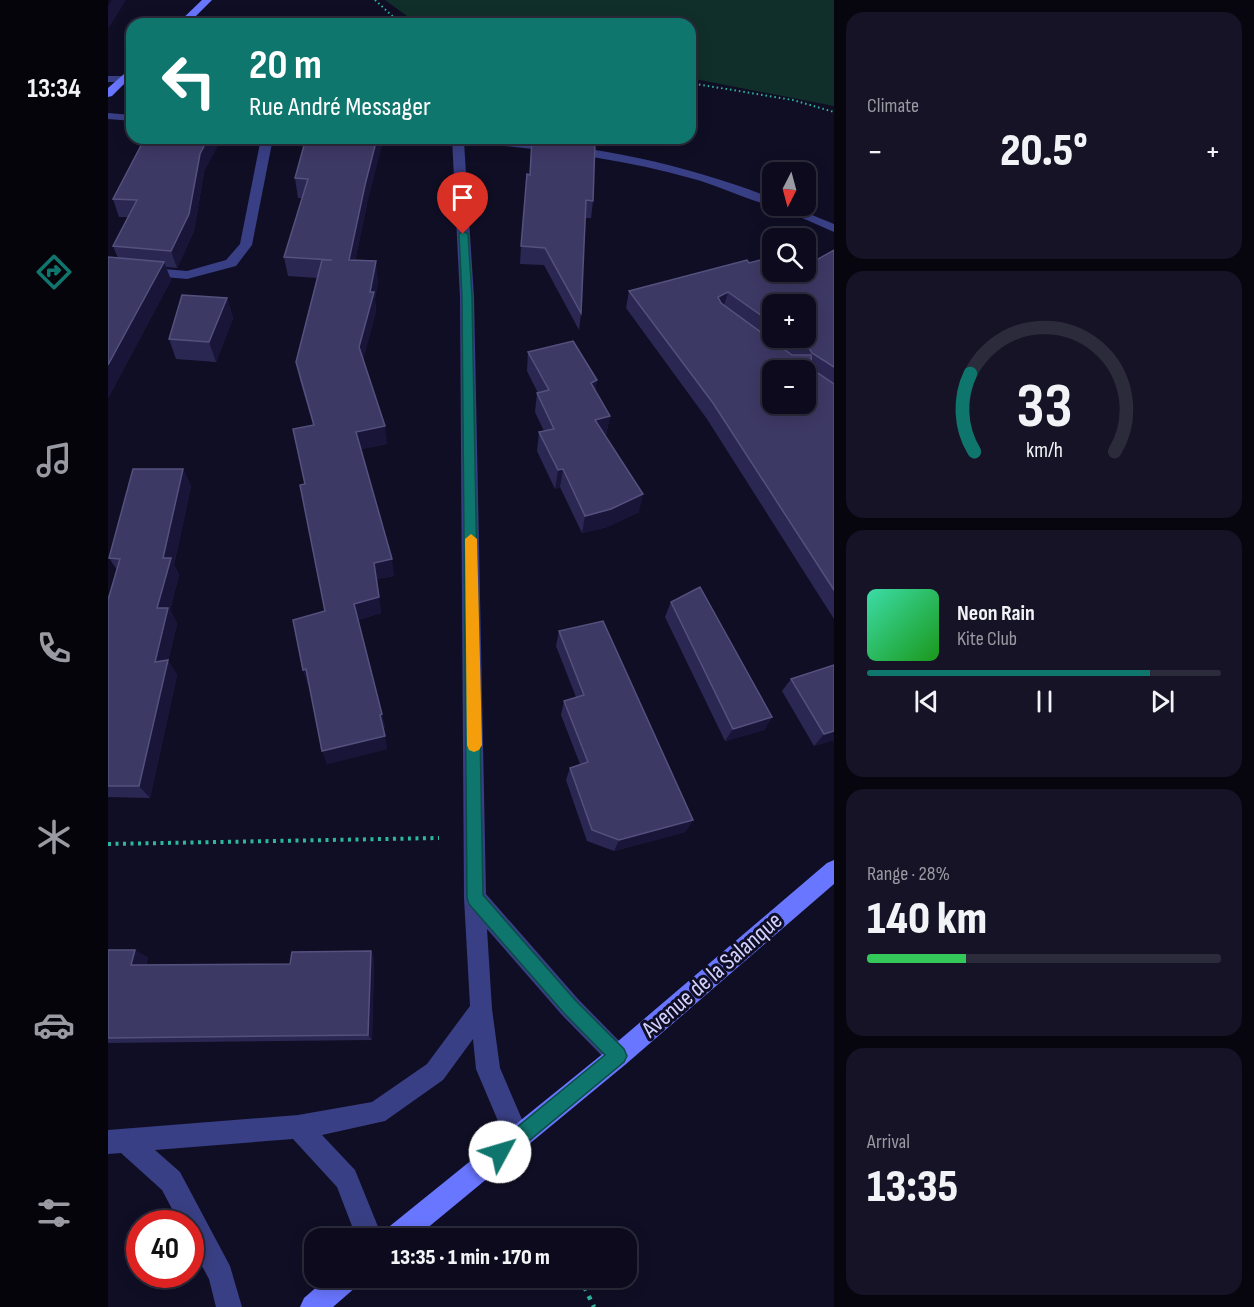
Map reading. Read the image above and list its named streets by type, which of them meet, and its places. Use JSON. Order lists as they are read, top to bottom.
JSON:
{
  "streets": {
    "street": ["Avenue de la Salanque"]
  },
  "north": "bottom",
  "page": {
    "tabs": "13:34",
    "tile": [
      "Climate",
      ["Range · 28%", "140 km"],
      ["Arrival", "13:35"]
    ],
    "turn": ["20 m", "Rue André Messager"],
    "heat": ["−", "20.5°", "+"],
    "map_buttons": ["+", "−"],
    "song": ["Neon Rain", "Kite Club"],
    "limit": "40",
    "trip": "13:35 · 1 min · 170 m",
    "gauge": ["33", "km/h"]
  }
}
